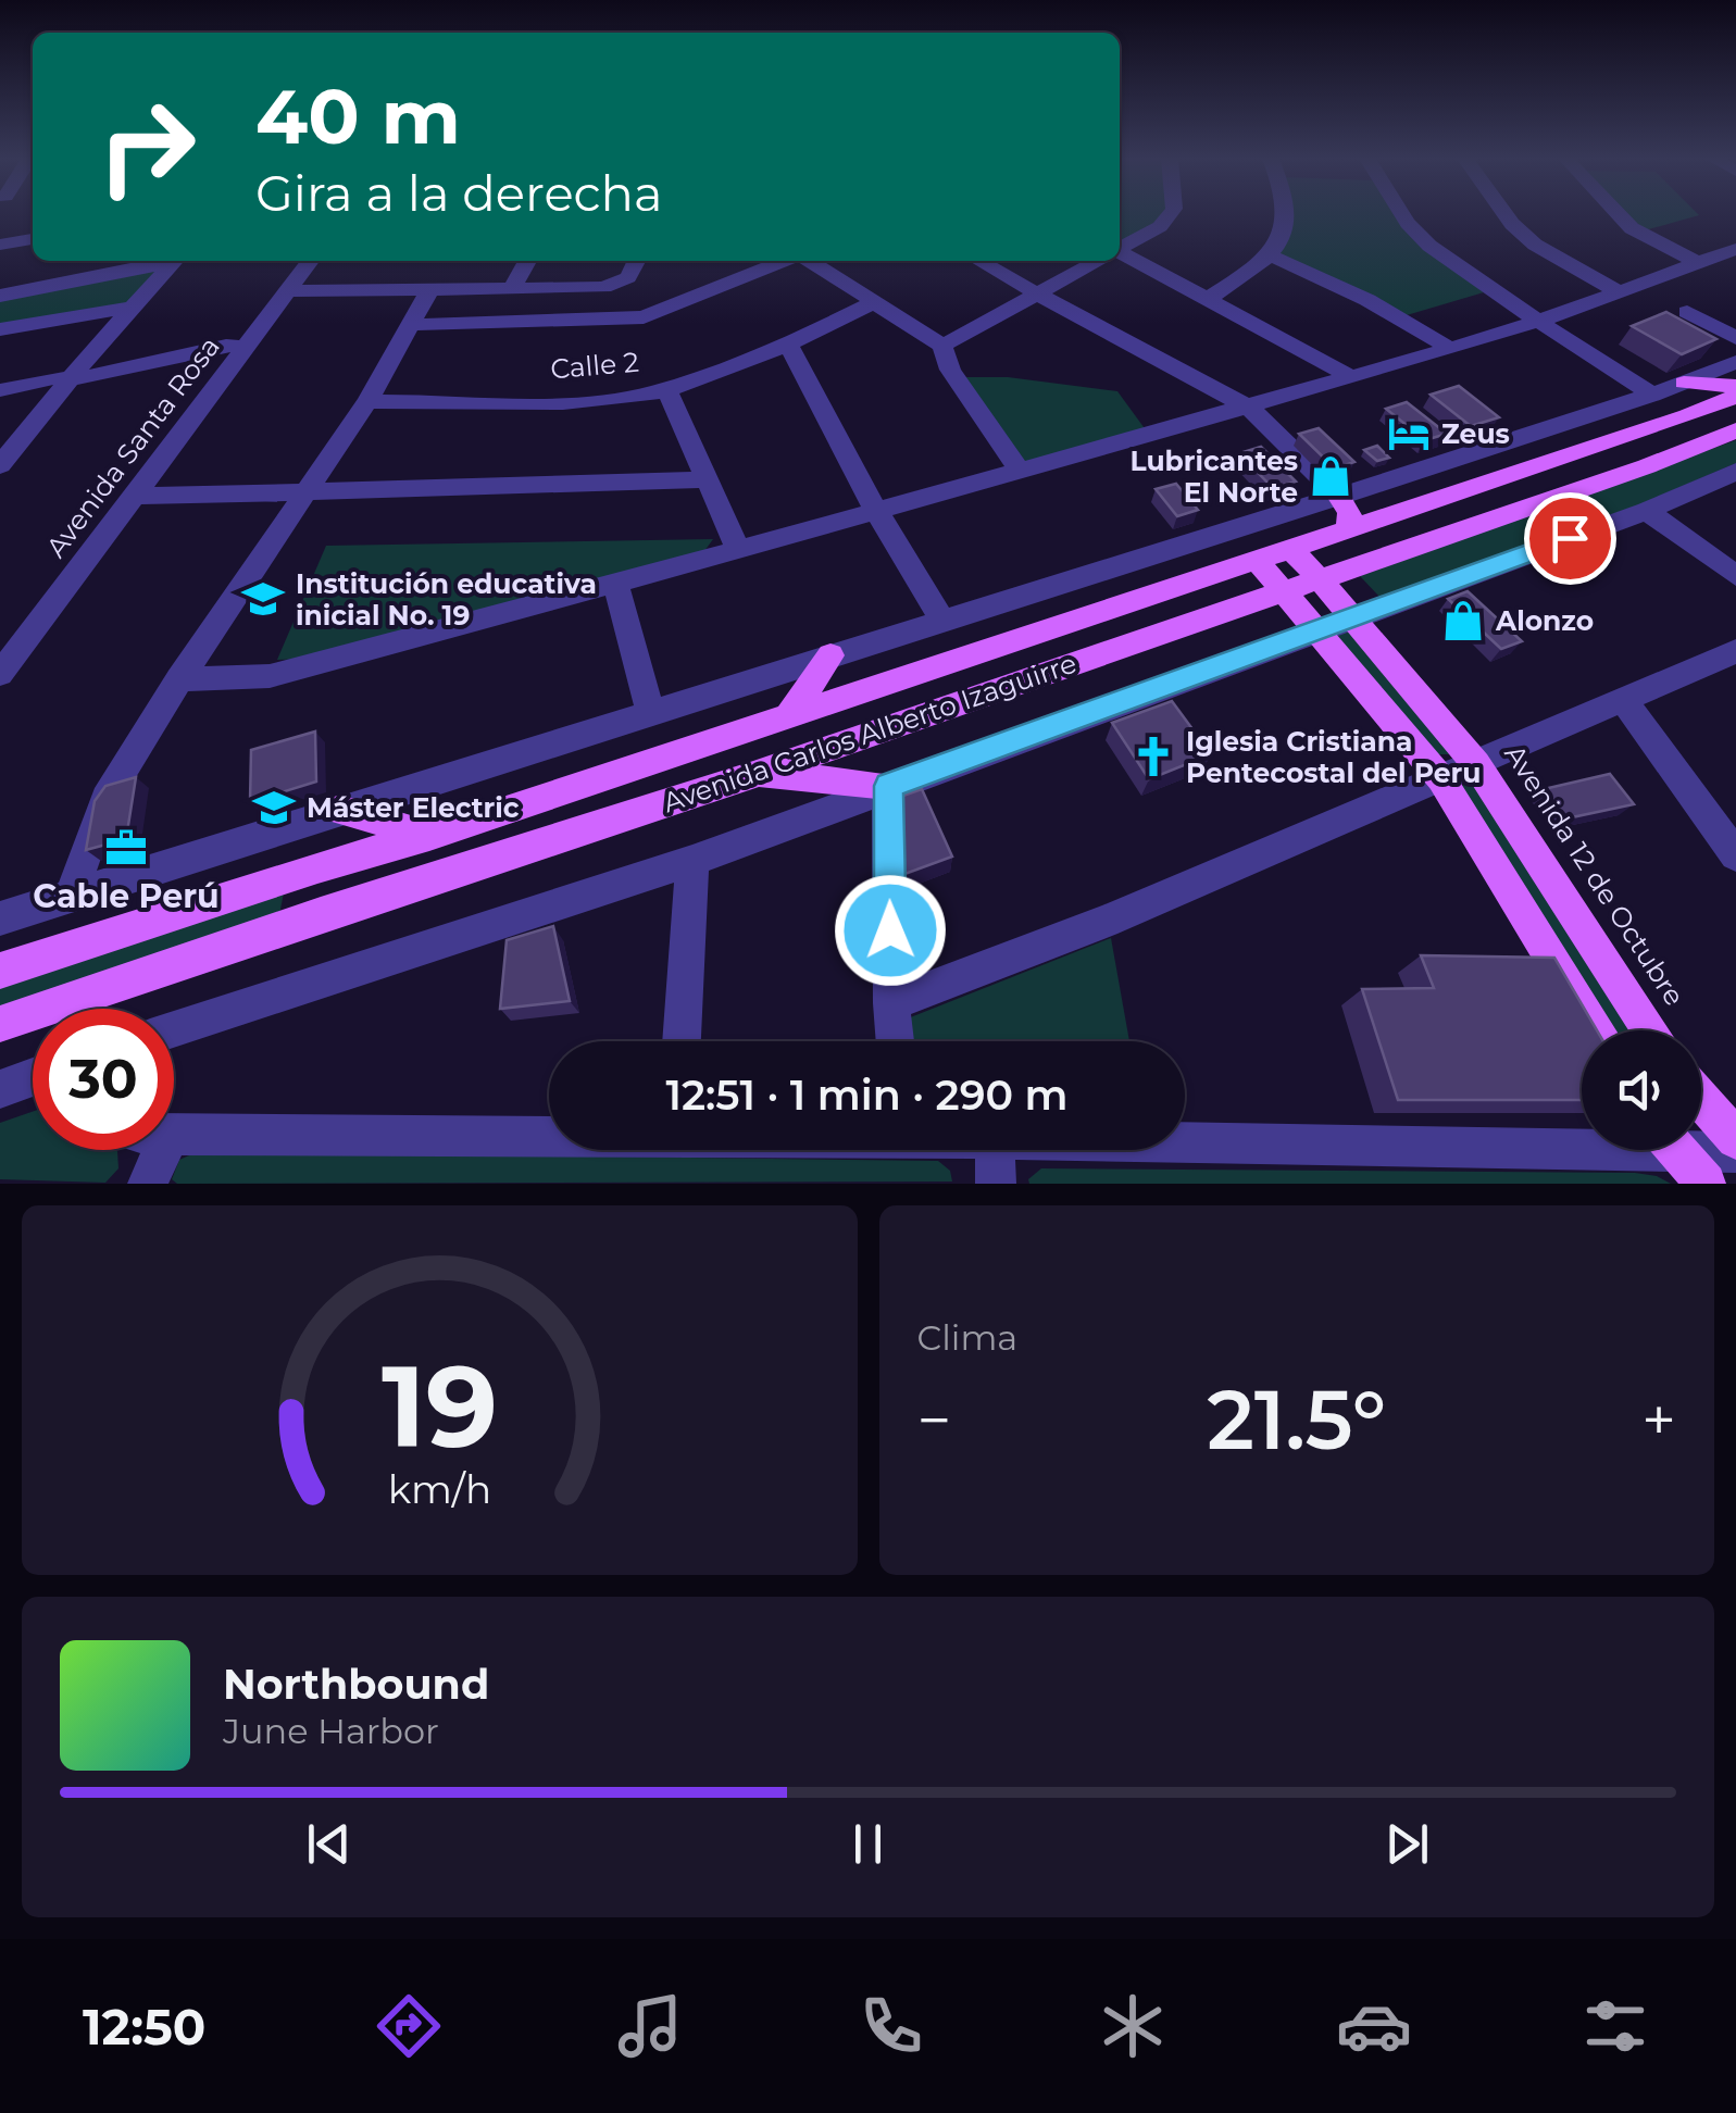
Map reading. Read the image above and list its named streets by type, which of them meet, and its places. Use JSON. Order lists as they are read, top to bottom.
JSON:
{
  "streets": {
    "main road": ["Avenida Carlos Alberto Izaguirre", "Avenida 12 de Octubre"],
    "street": ["Calle 2", "Avenida Santa Rosa"]
  },
  "crossings": [
    ["Avenida Carlos Alberto Izaguirre", "Avenida 12 de Octubre"]
  ],
  "places": {
    "hotel": ["Zeus"],
    "shop": ["Lubricantes El Norte", "Alonzo"],
    "school or university": ["Institución educativa inicial No. 19", "Máster Electric"],
    "church": ["Iglesia Cristiana Pentecostal del Peru"],
    "office": ["Cable Perú"]
  },
  "page": {
    "turn": ["40 m", "Gira a la derecha"],
    "limit": "30",
    "trip": "12:51 · 1 min · 290 m",
    "tile": "Clima",
    "heat": ["−", "21.5°", "+"],
    "song": ["Northbound", "June Harbor"],
    "tabs": "12:50",
    "gauge": ["19", "km/h"]
  }
}
